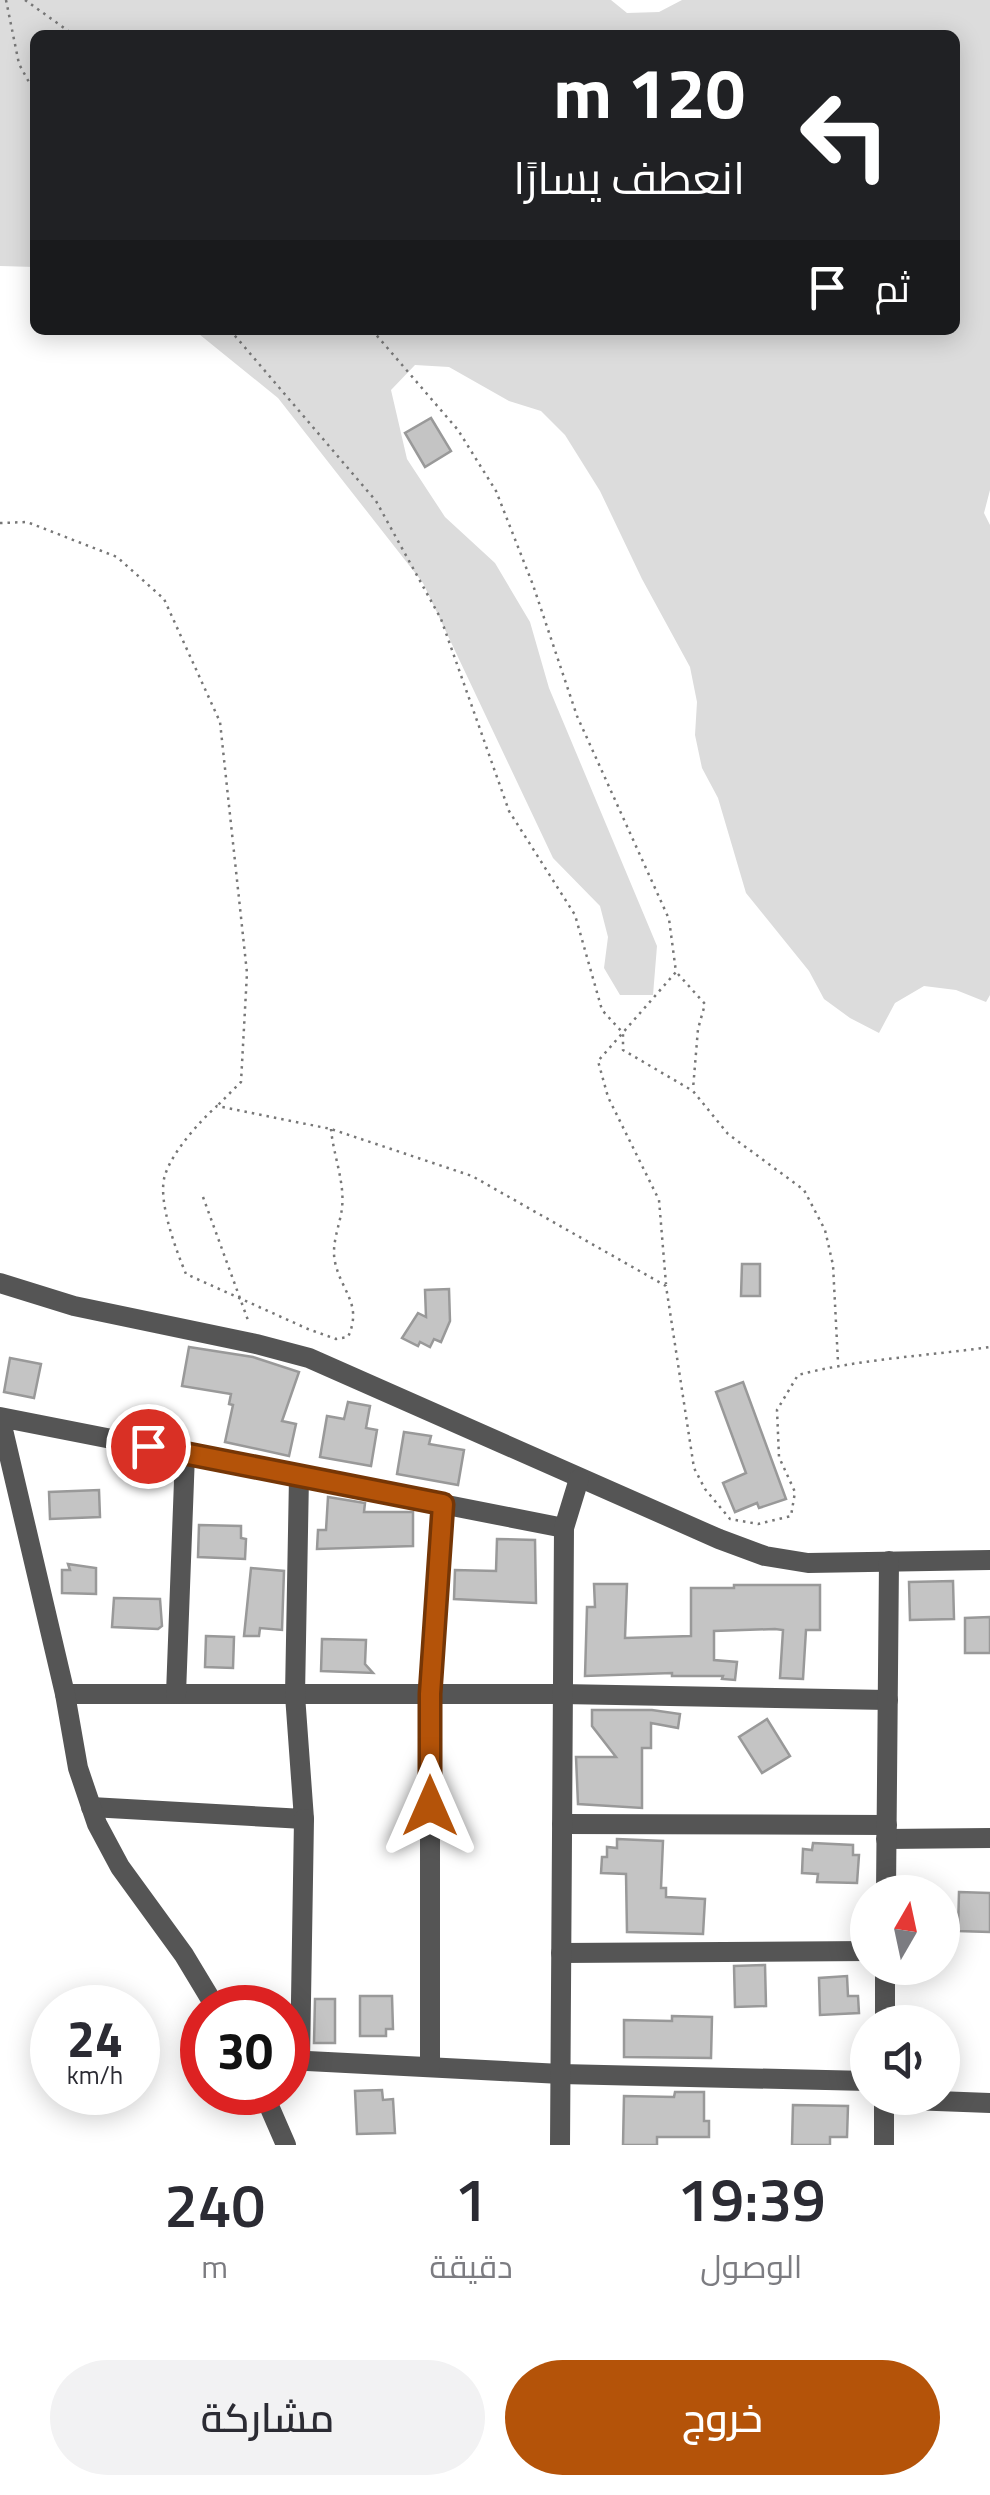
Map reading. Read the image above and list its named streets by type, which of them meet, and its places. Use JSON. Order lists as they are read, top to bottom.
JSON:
{
  "north": "top",
  "page": {
    "turn": ["120 m", "انعطف يسارًا"],
    "then": "ثم",
    "speed": "24 km/h",
    "limit": "30",
    "eta": [
      "19:39",
      "الوصول",
      "1",
      "دقيقة",
      "240",
      "m"
    ],
    "buttons": ["خروج", "مشاركة"]
  }
}
